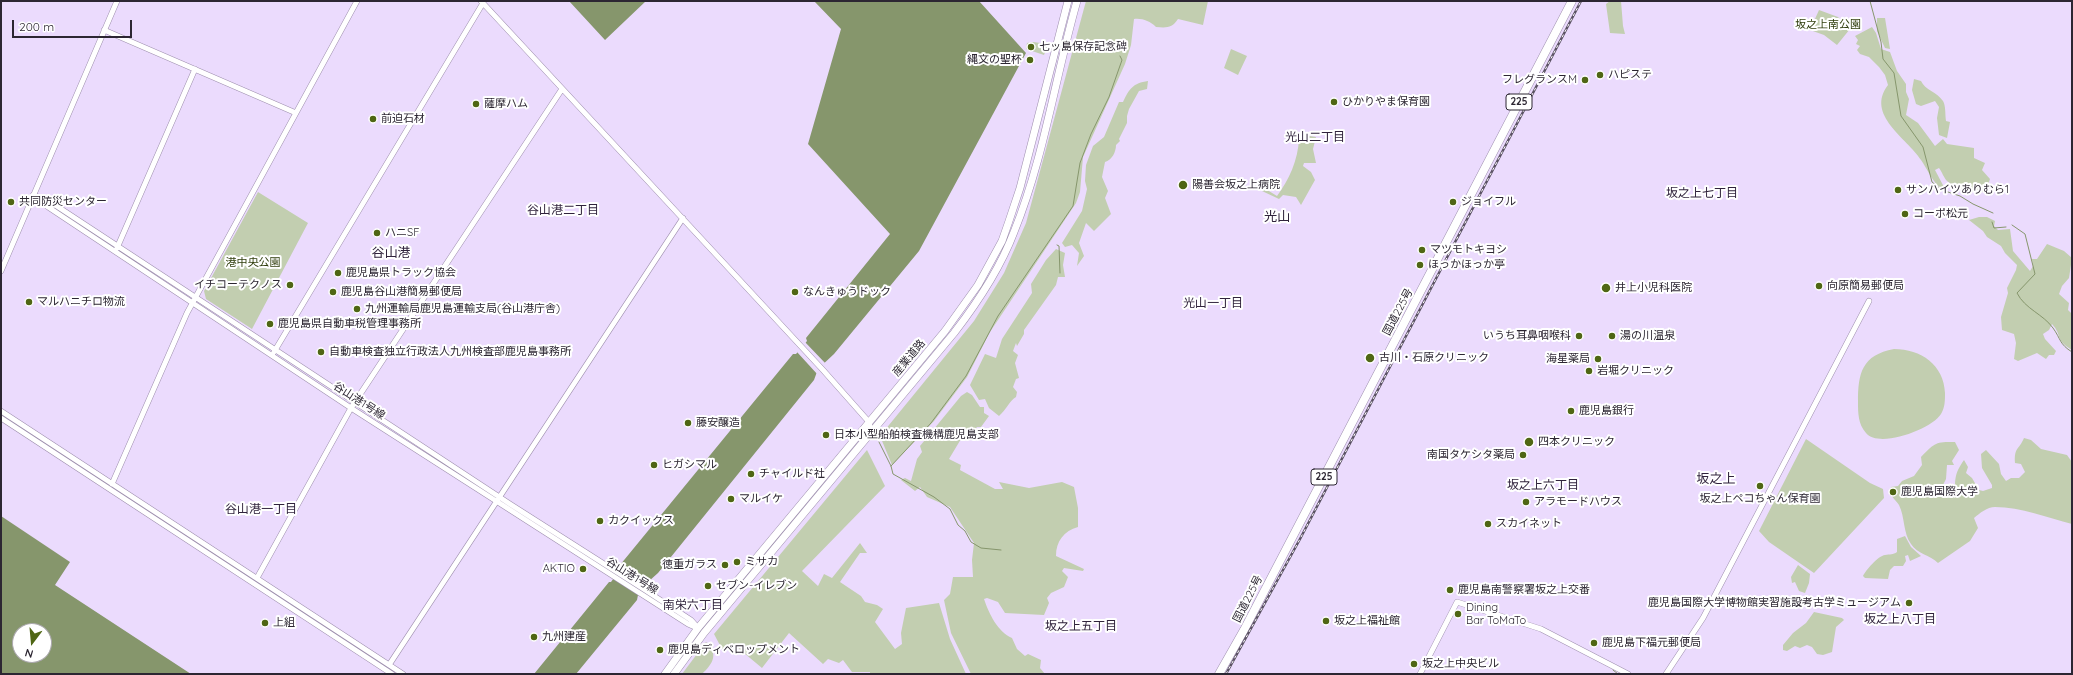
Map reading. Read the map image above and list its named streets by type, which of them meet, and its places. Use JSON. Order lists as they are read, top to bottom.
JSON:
{
  "streets": {
    "highway": ["225", "国道225号"],
    "main road": ["産業道路"],
    "street": ["谷山港1号線"]
  },
  "crossings": [
    ["産業道路", "谷山港1号線"]
  ],
  "districts": [
    "光山二丁目",
    "坂之上七丁目",
    "谷山港二丁目",
    "光山",
    "谷山港",
    "光山一丁目",
    "坂之上",
    "坂之上六丁目",
    "谷山港一丁目",
    "南栄六丁目",
    "坂之上八丁目",
    "坂之上五丁目"
  ],
  "parks": ["坂之上南公園", "港中央公園"],
  "places": [
    "七ッ島保存記念碑",
    "縄文の聖杯",
    "ハピステ",
    "フレグランスM",
    "ひかりやま保育園",
    "薩摩ハム",
    "前迫石材",
    "陽善会坂之上病院",
    "サンハイツありむら1",
    "共同防災センター",
    "ジョイフル",
    "コーポ松元",
    "ハニSF",
    "マツモトキヨシ",
    "ほっかほっか亭",
    "鹿児島県トラック協会",
    "イチコーテクノス",
    "向原簡易郵便局",
    "井上小児科医院",
    "鹿児島谷山港簡易郵便局",
    "なんきゅうドック",
    "マルハニチロ物流",
    "九州運輸局鹿児島運輸支局(谷山港庁舎)",
    "鹿児島県自動車税管理事務所",
    "いうち耳鼻咽喉科",
    "湯の川温泉",
    "自動車検査独立行政法人九州検査部鹿児島事務所",
    "古川・石原クリニック",
    "海星薬局",
    "岩堀クリニック",
    "鹿児島銀行",
    "藤安醸造",
    "日本小型船舶検査機構鹿児島支部",
    "四本クリニック",
    "南国タケシタ薬局",
    "ヒガシマル",
    "チャイルド社",
    "坂之上ペコちゃん保育園",
    "鹿児島国際大学",
    "マルイケ",
    "アラモードハウス",
    "カクイックス",
    "スカイネット",
    "ミサカ",
    "徳重ガラス",
    "AKTIO",
    "セブン-イレブン",
    "鹿児島南警察署坂之上交番",
    "鹿児島国際大学博物館実習施設考古学ミュージアム",
    "Dining Bar ToMaTo",
    "坂之上福祉館",
    "上組",
    "九州建産",
    "鹿児島下福元郵便局",
    "鹿児島ディベロップメント",
    "坂之上中央ビル"
  ],
  "scale_bar": "200 m",
  "north": "bottom"
}
